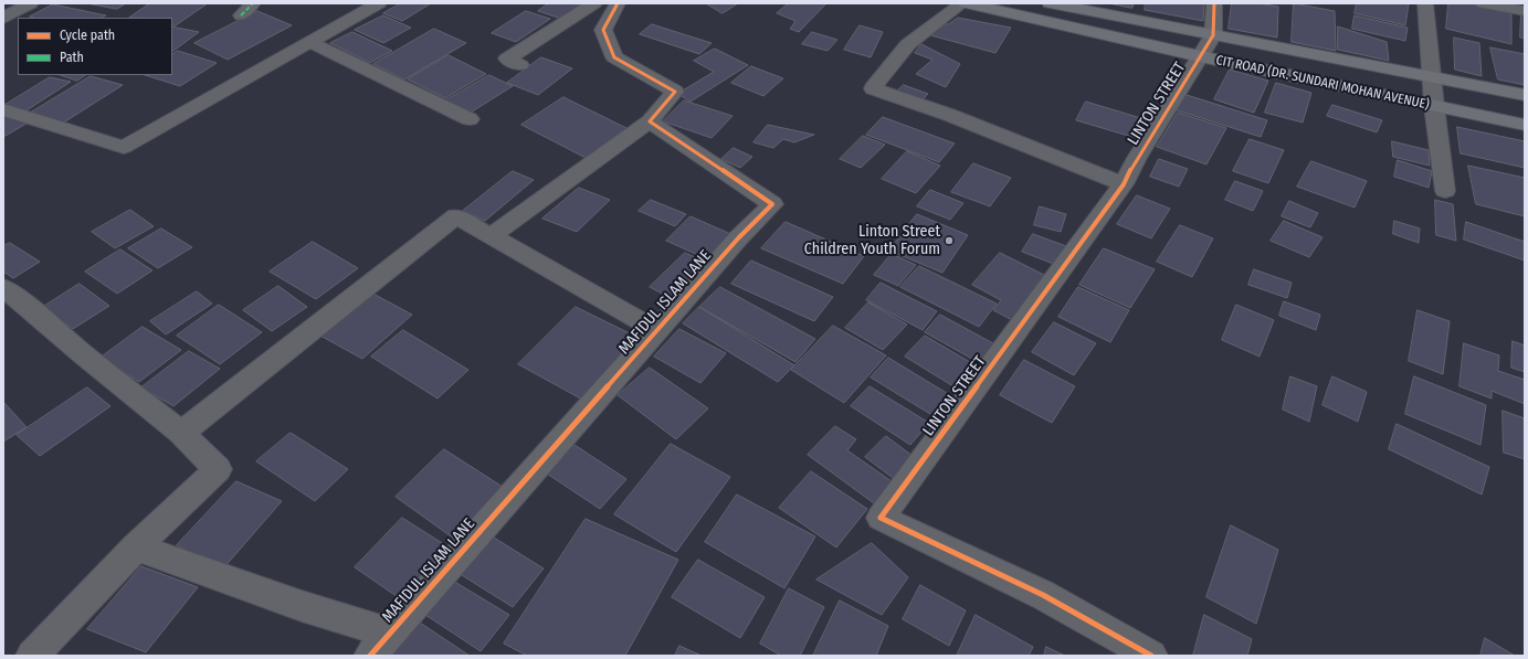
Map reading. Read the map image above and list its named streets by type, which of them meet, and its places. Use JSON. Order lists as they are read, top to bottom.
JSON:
{
  "streets": {
    "main road": ["CIT ROAD (DR. SUNDARI MOHAN AVENUE)"],
    "street": ["LINTON STREET", "MAFIDUL ISLAM LANE"]
  },
  "crossings": [
    ["CIT ROAD (DR. SUNDARI MOHAN AVENUE)", "LINTON STREET"]
  ],
  "places": ["Linton Street Children Youth Forum"],
  "legend": ["Cycle path", "Path"]
}
